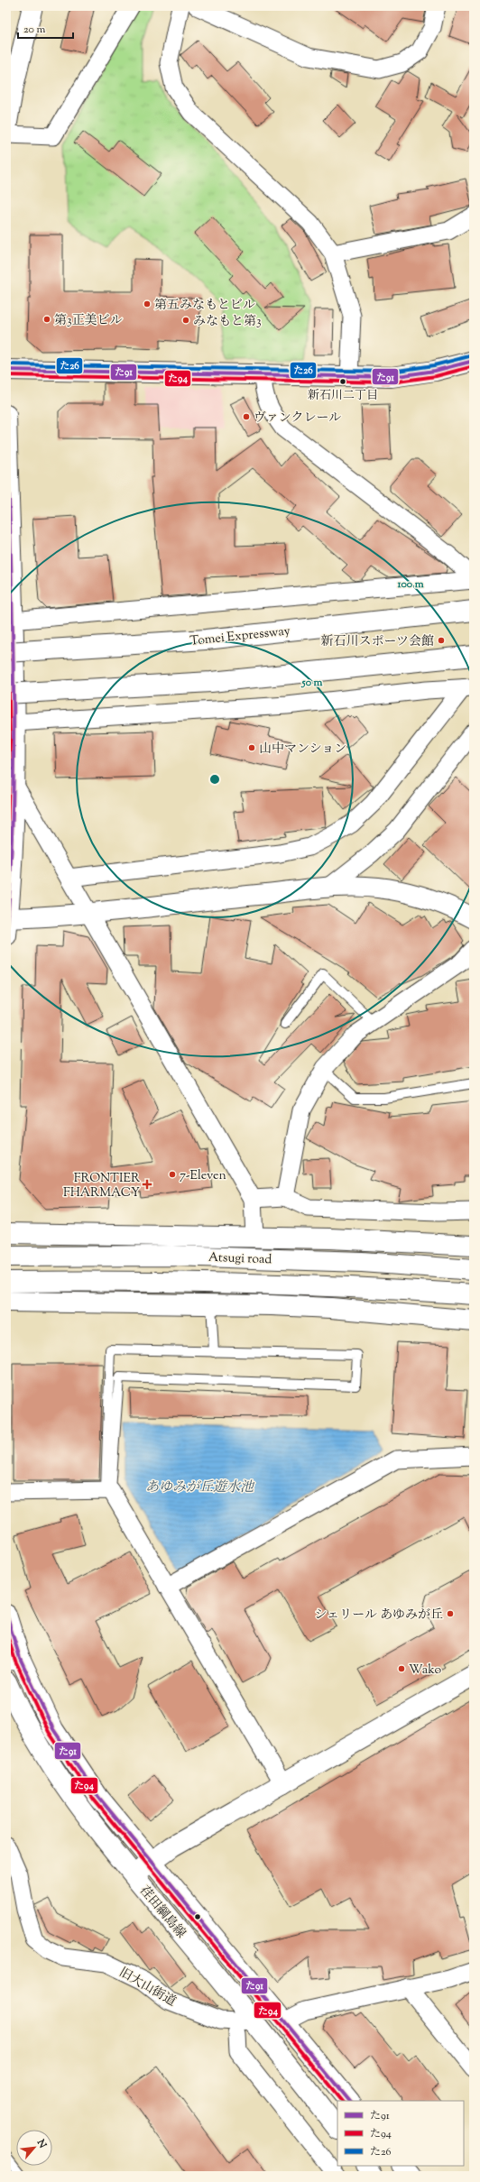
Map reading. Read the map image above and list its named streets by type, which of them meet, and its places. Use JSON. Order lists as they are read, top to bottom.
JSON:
{
  "streets": {
    "main road": ["Tomei Expressway", "Atsugi road", "荏田綱島線"],
    "street": ["旧大山街道"]
  },
  "crossings": [
    ["荏田綱島線", "旧大山街道"]
  ],
  "water": ["あゆみが丘遊水池"],
  "places": {
    "other": [
      "第五みなもとビル",
      "第3正美ビル",
      "みなもと第3",
      "新石川二丁目",
      "ヴァンクレール",
      "新石川スポーツ会館",
      "山中マンション",
      "7-Eleven",
      "シェリール あゆみが丘",
      "Wako"
    ],
    "health": ["FRONTIER FHARMACY"]
  },
  "lines": ["transit line た26", "transit line た91", "transit line た94"],
  "legend": ["た91", "た94", "た26"],
  "scale_bar": "20 m",
  "north": "top right",
  "rings": ["100 m", "50 m"]
}
